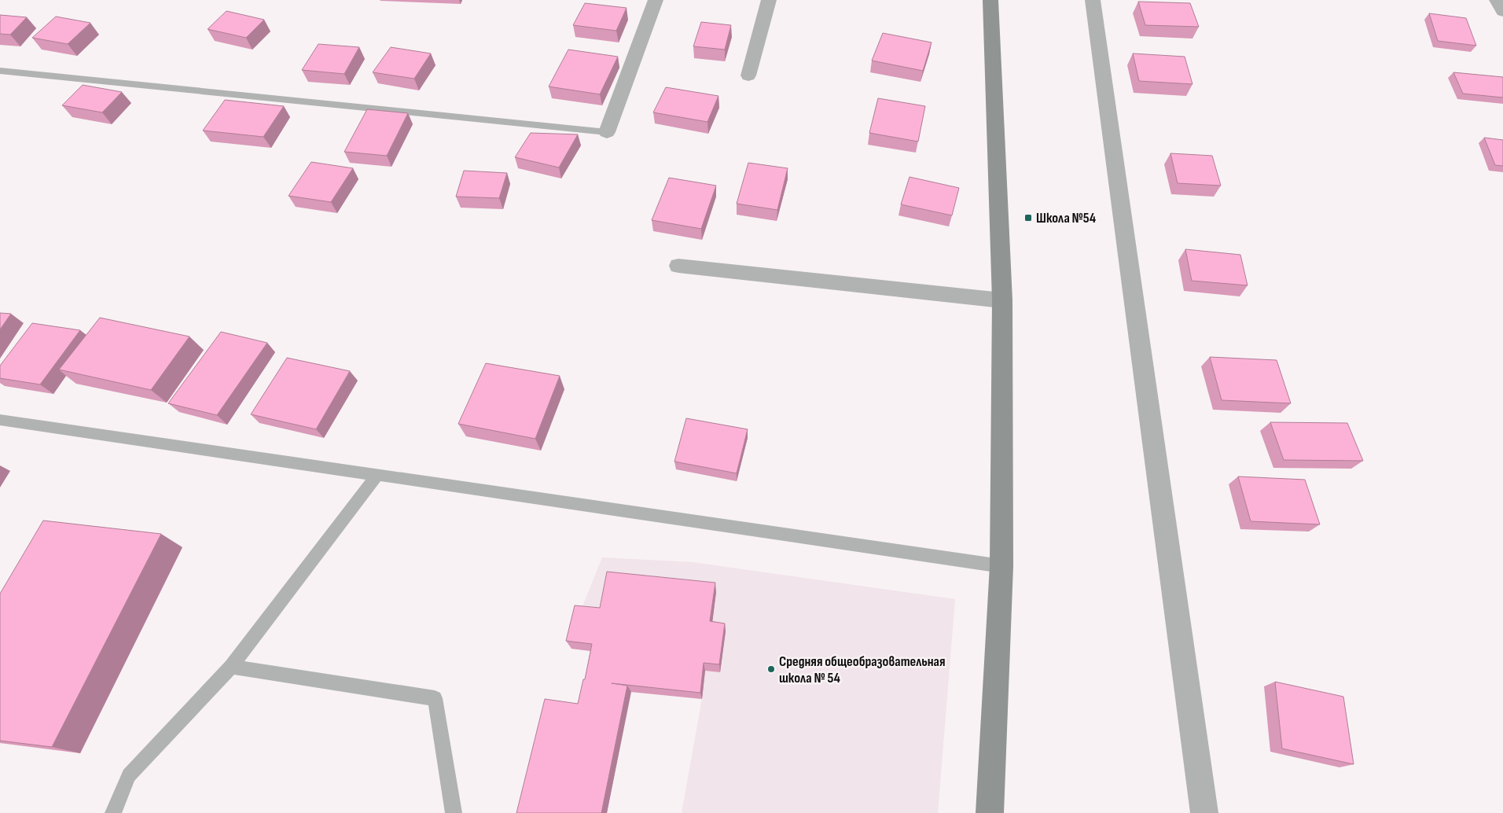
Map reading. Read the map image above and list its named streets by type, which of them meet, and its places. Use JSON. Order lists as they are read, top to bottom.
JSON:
{
  "places": {
    "transit": ["Школа №54"],
    "other": ["Средняя общеобразовательная школа № 54"]
  }
}
